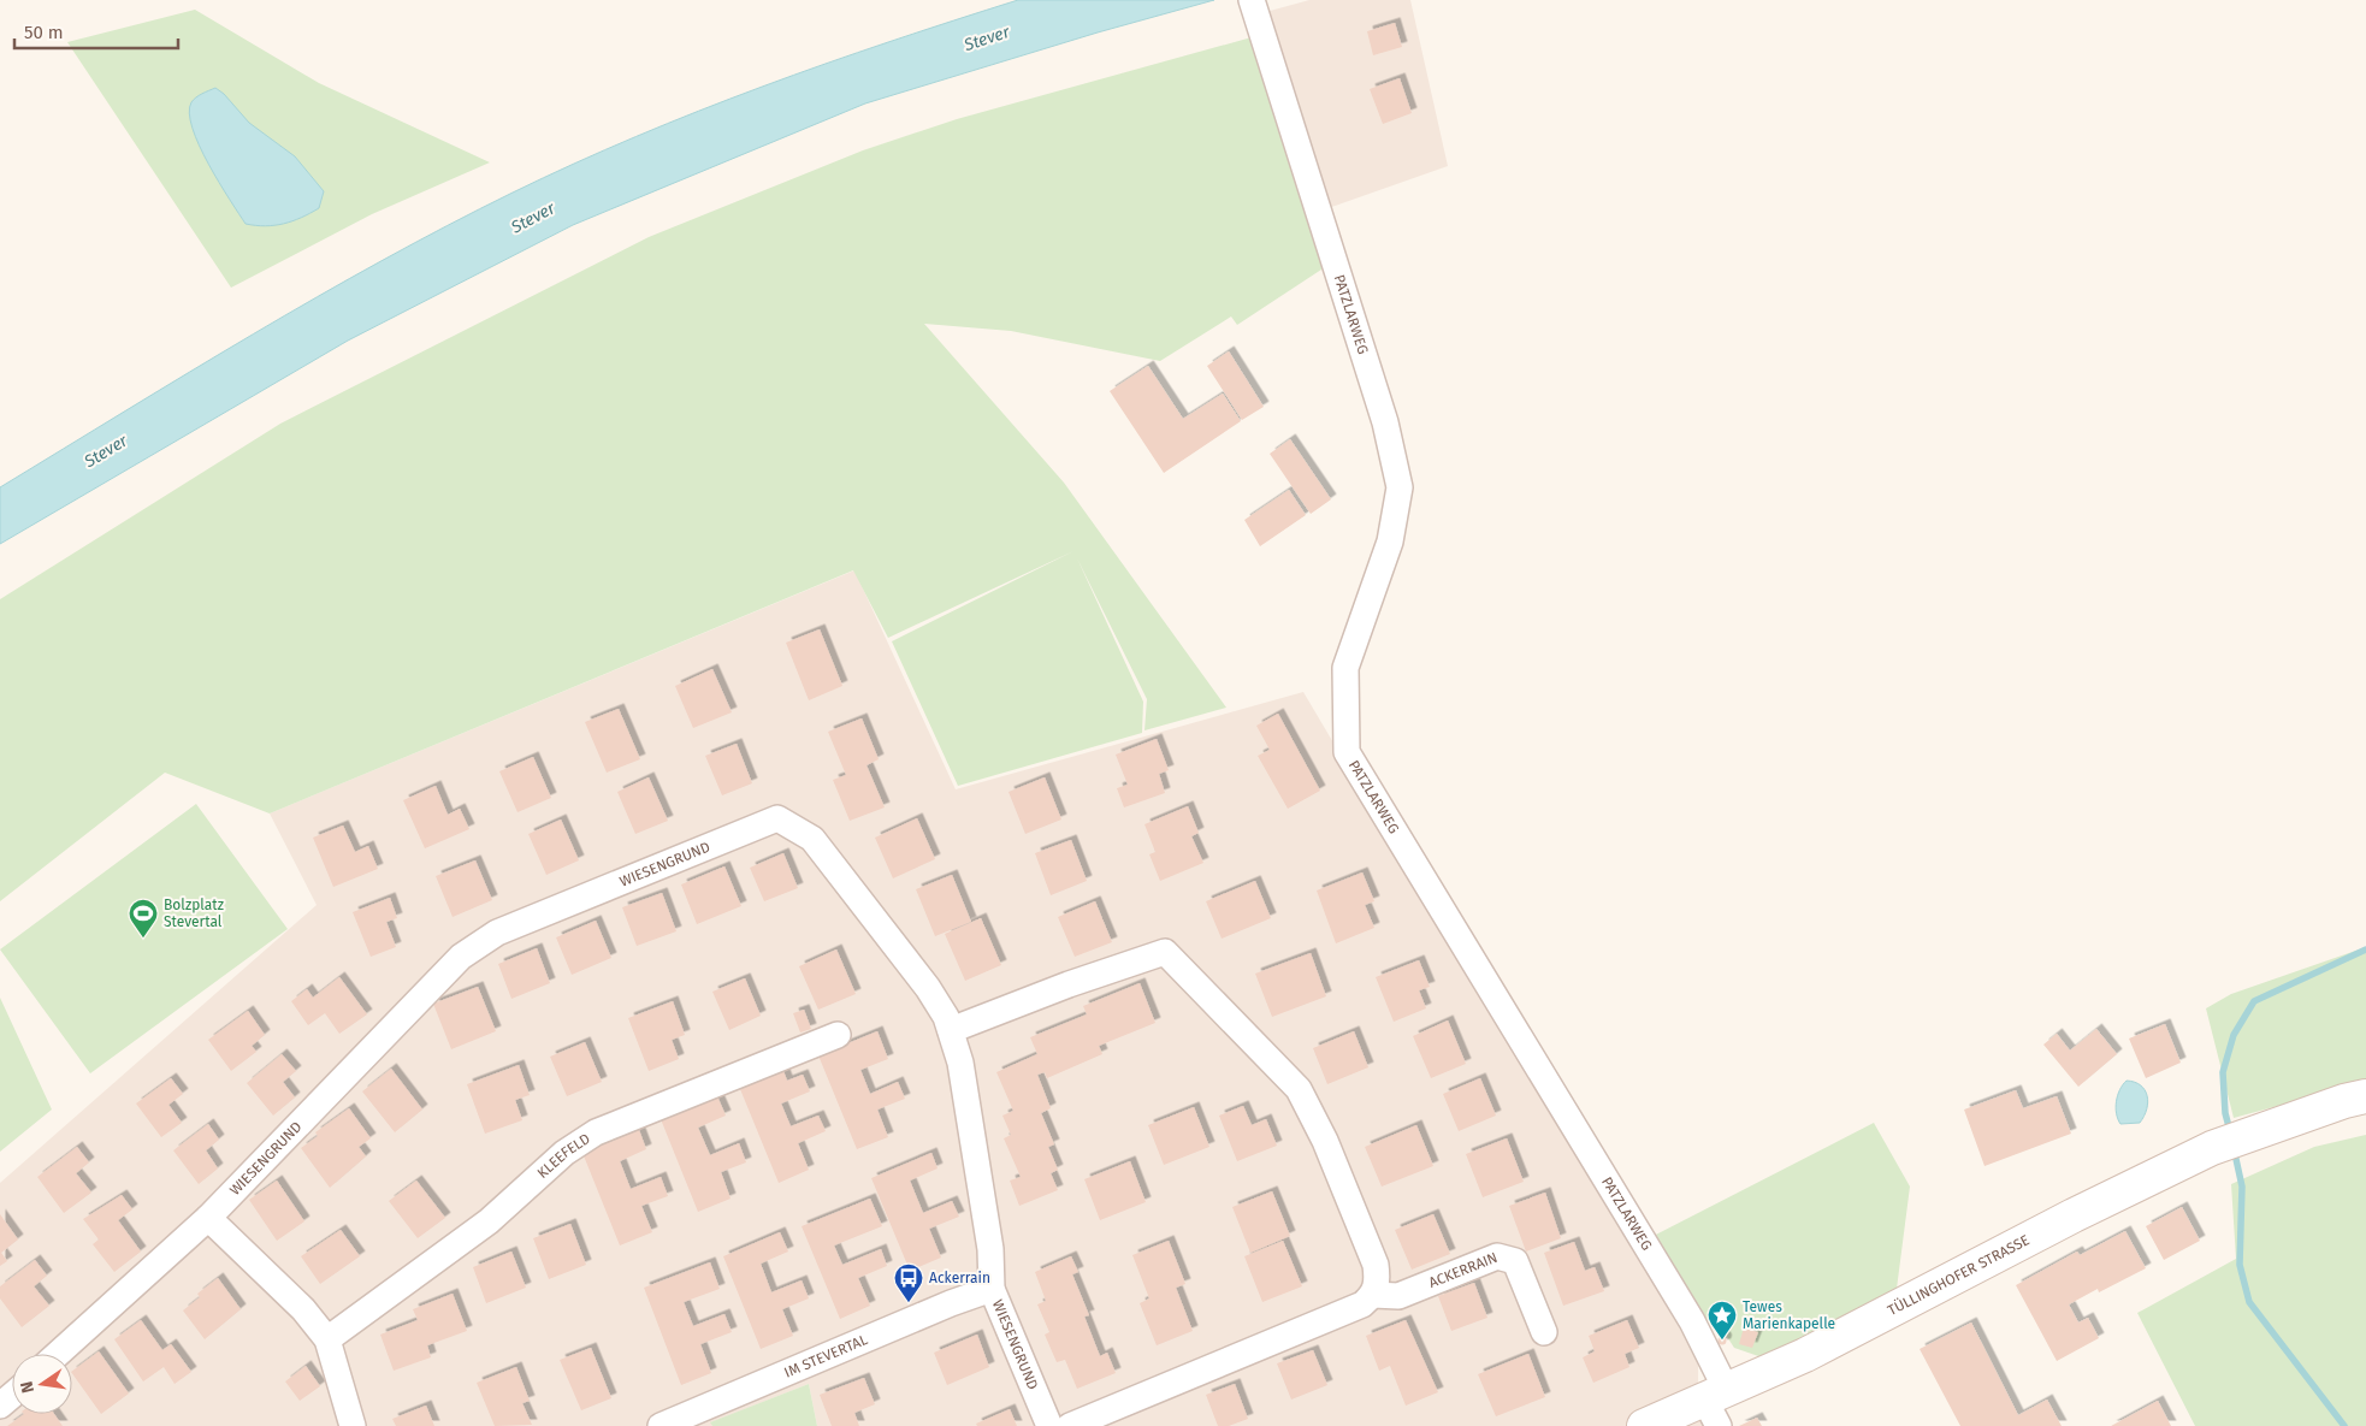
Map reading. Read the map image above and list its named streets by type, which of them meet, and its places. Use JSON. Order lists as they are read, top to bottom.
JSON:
{
  "streets": {
    "main road": ["TÜLLINGHOFER STRASSE"],
    "street": [
      "PATZLARWEG",
      "WIESENGRUND",
      "KLEEFELD",
      "ACKERRAIN",
      "IM STEVERTAL"
    ]
  },
  "crossings": [
    ["PATZLARWEG", "TÜLLINGHOFER STRASSE"],
    ["WIESENGRUND", "IM STEVERTAL"]
  ],
  "water": ["Stever"],
  "places": {
    "sports": ["Bolzplatz Stevertal"],
    "bus stop": ["Ackerrain"],
    "place": ["Tewes Marienkapelle"]
  },
  "scale_bar": "50 m",
  "north": "left"
}
